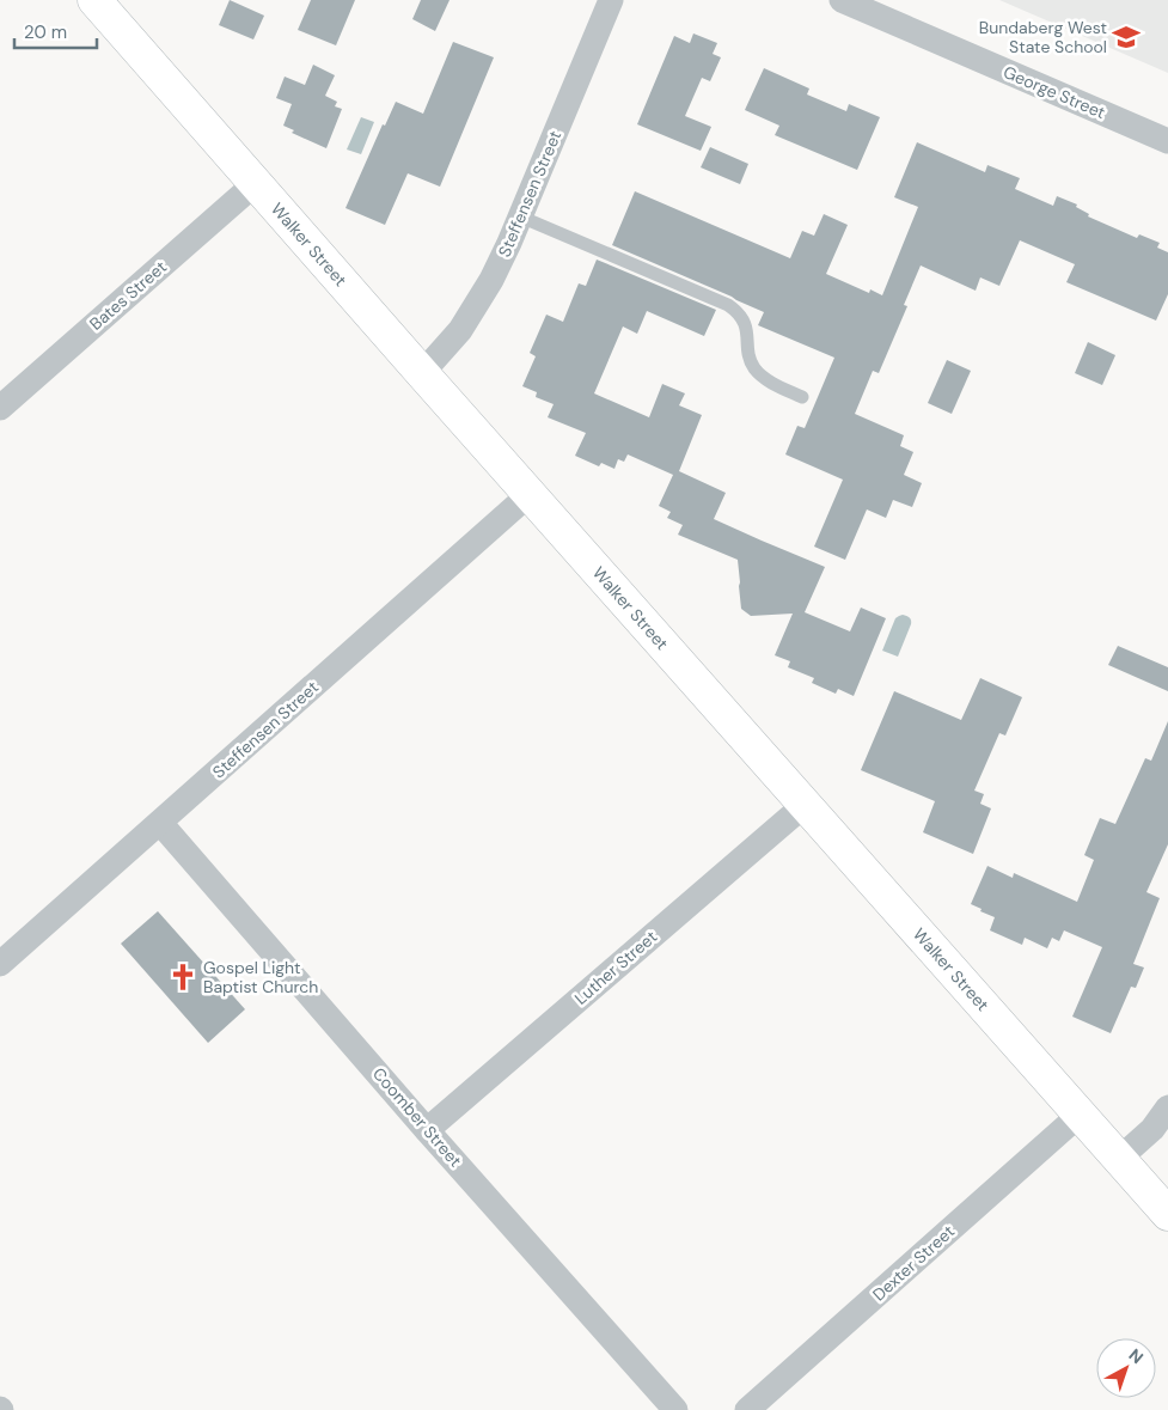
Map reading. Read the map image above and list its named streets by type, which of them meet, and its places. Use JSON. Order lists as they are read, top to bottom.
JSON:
{
  "streets": {
    "main road": ["Walker Street"],
    "street": [
      "George Street",
      "Steffensen Street",
      "Bates Street",
      "Luther Street",
      "Coomber Street",
      "Dexter Street"
    ]
  },
  "crossings": [
    ["Steffensen Street", "Walker Street"],
    ["Steffensen Street", "Coomber Street"],
    ["Walker Street", "Bates Street"],
    ["Walker Street", "Luther Street"],
    ["Walker Street", "Dexter Street"],
    ["Luther Street", "Coomber Street"]
  ],
  "places": {
    "school or university": ["Bundaberg West State School"],
    "church": ["Gospel Light Baptist Church"]
  },
  "scale_bar": "20 m",
  "north": "top right"
}
